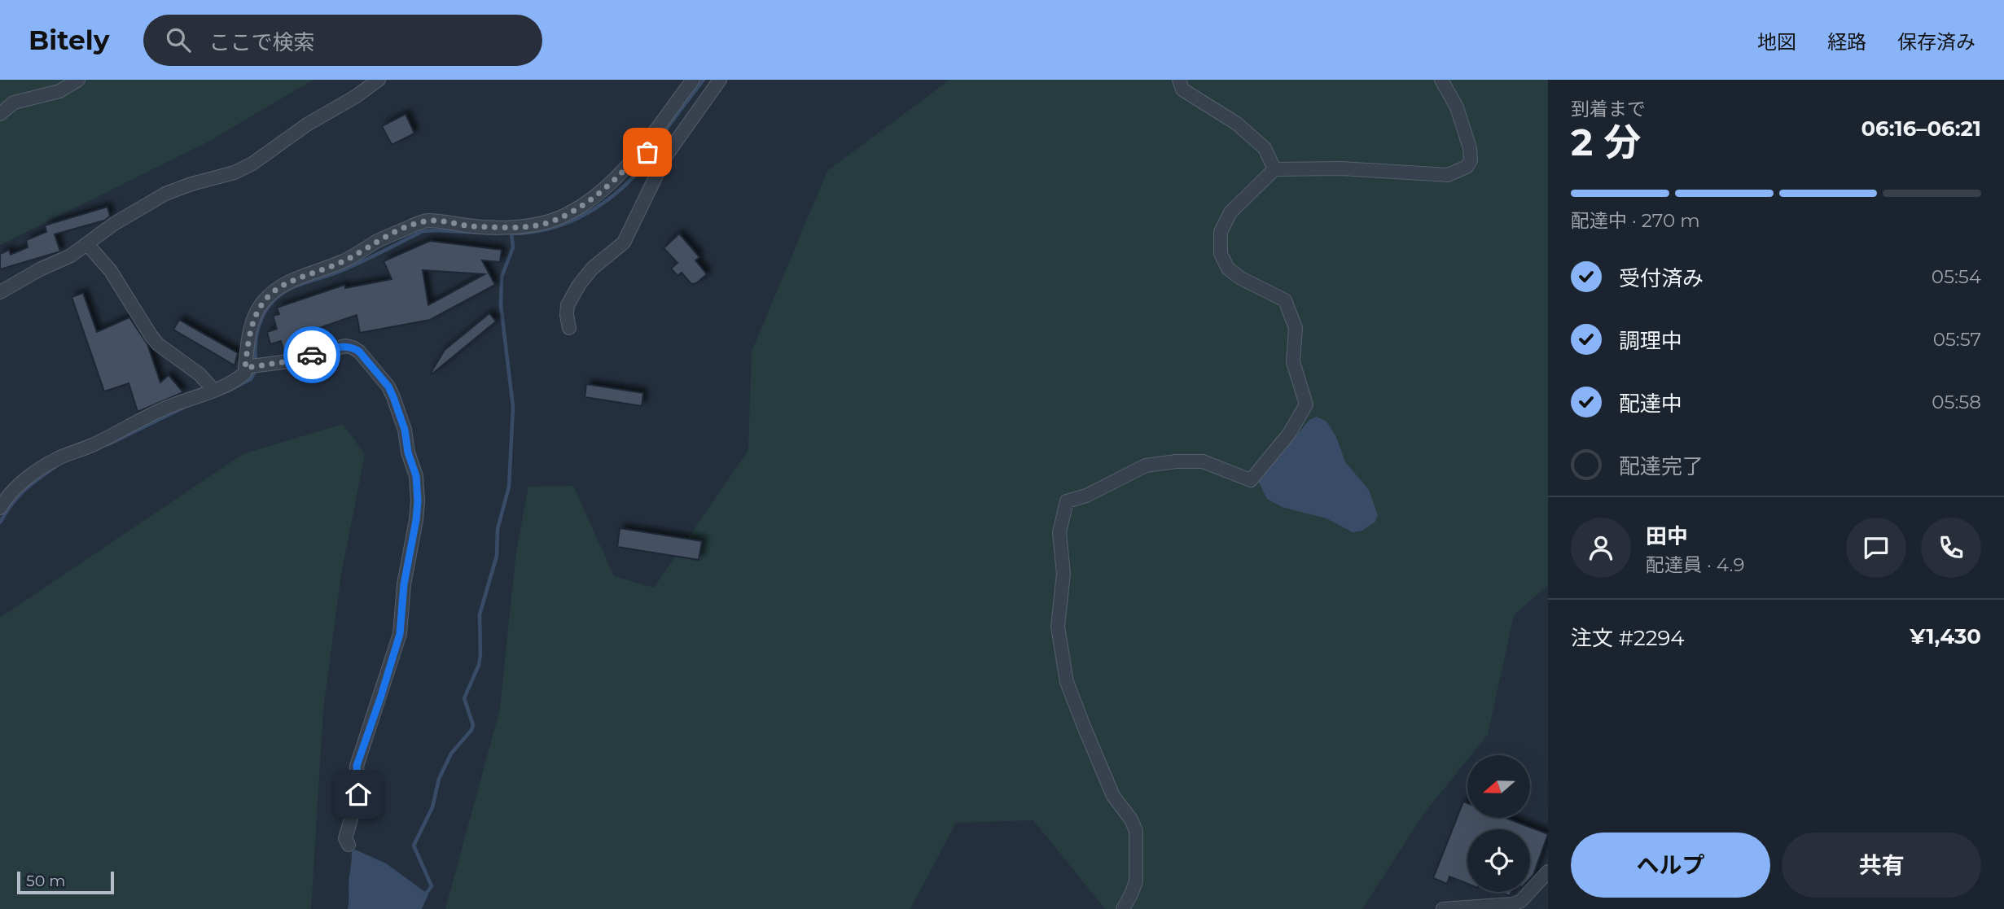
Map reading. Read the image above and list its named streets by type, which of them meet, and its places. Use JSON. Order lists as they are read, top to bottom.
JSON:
{
  "scale_bar": "50 m",
  "north": "left",
  "page": {
    "header": "Bitely",
    "search": "ここで検索",
    "nav": ["地図", "経路", "保存済み"],
    "heading": ["2 分", "到着まで", "06:16–06:21"],
    "panel": [
      "田中",
      "配達員 · 4.9",
      "注文 #2294",
      "¥1,430"
    ],
    "bar": "配達中 · 270 m",
    "list": [
      ["受付済み", "05:54"],
      ["調理中", "05:57"],
      ["配達中", "05:58"],
      "配達完了"
    ],
    "buttons": ["ヘルプ", "共有"],
    "scale": "50 m"
  }
}
